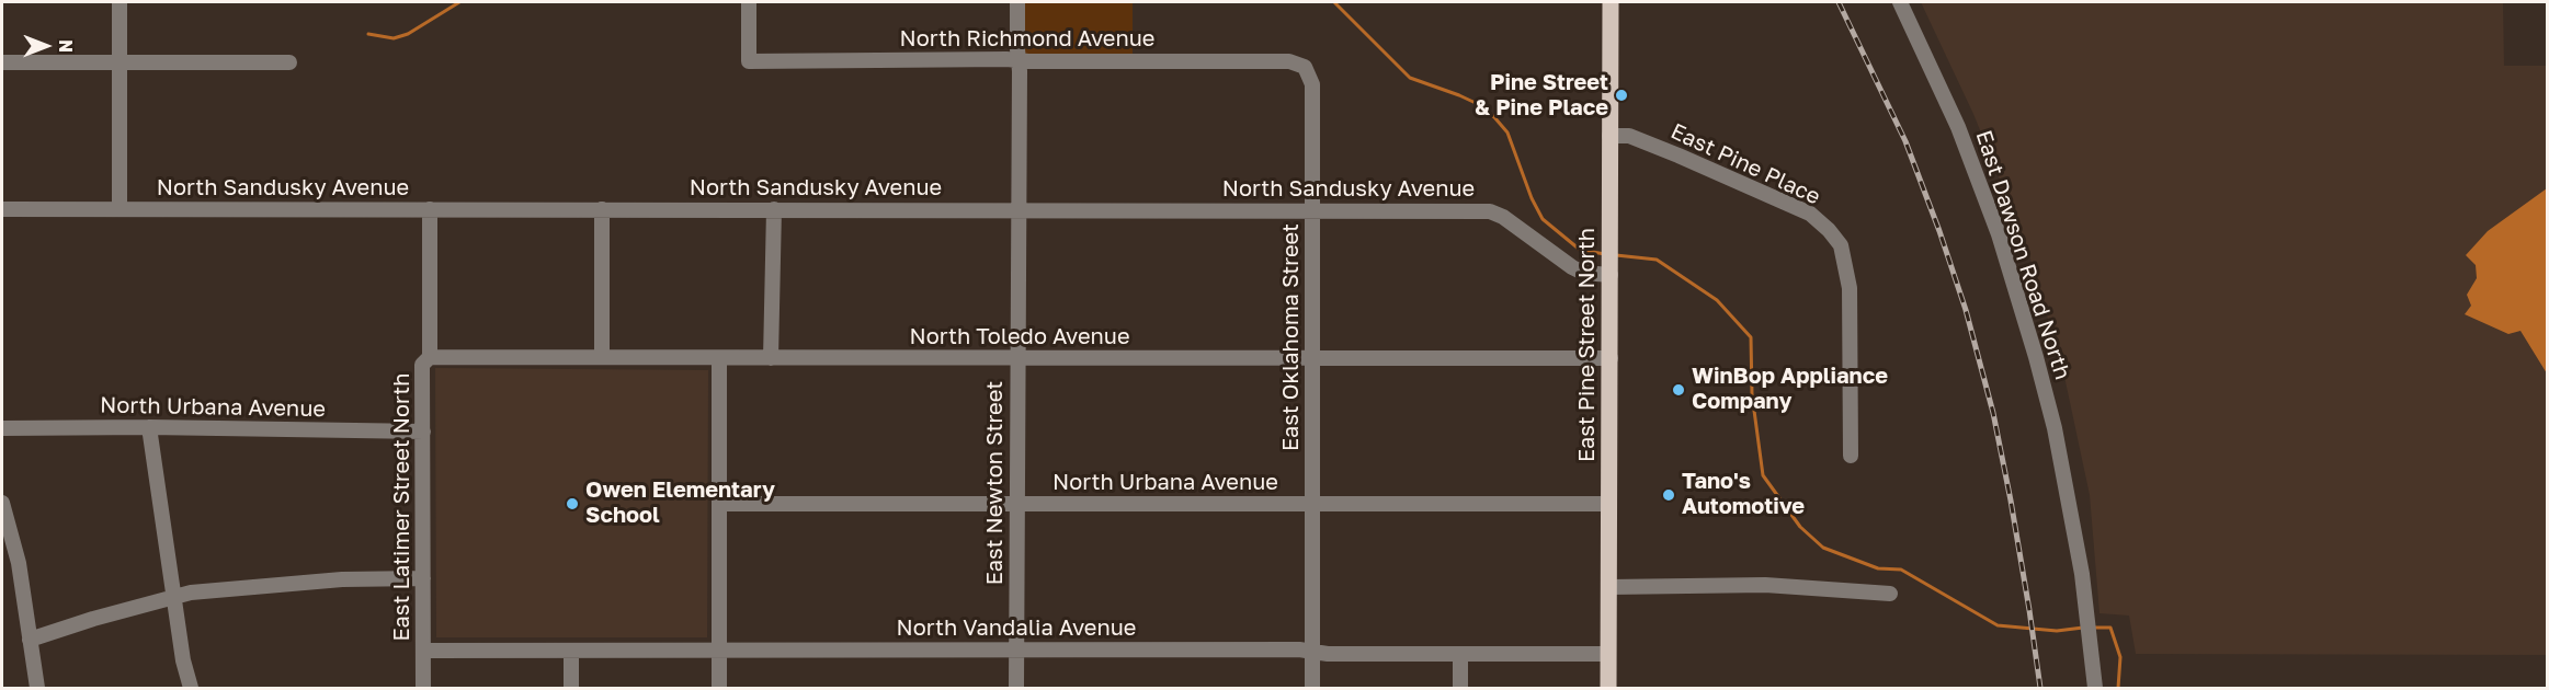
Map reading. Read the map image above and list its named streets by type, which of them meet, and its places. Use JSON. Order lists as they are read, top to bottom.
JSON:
{
  "streets": {
    "main road": ["East Pine Street North"],
    "street": [
      "North Richmond Avenue",
      "East Pine Place",
      "North Sandusky Avenue",
      "East Dawson Road North",
      "North Toledo Avenue",
      "East Oklahoma Street",
      "North Urbana Avenue",
      "East Newton Street",
      "East Latimer Street North",
      "North Vandalia Avenue"
    ]
  },
  "crossings": [
    ["North Richmond Avenue", "East Oklahoma Street"],
    ["North Richmond Avenue", "East Newton Street"],
    ["East Pine Place", "East Pine Street North"],
    ["North Sandusky Avenue", "East Oklahoma Street"],
    ["North Sandusky Avenue", "East Pine Street North"],
    ["North Sandusky Avenue", "East Newton Street"],
    ["North Sandusky Avenue", "East Latimer Street North"],
    ["North Toledo Avenue", "East Oklahoma Street"],
    ["North Toledo Avenue", "East Pine Street North"],
    ["North Toledo Avenue", "East Newton Street"],
    ["North Toledo Avenue", "East Latimer Street North"],
    ["East Oklahoma Street", "North Urbana Avenue"],
    ["East Oklahoma Street", "North Vandalia Avenue"],
    ["East Pine Street North", "North Urbana Avenue"],
    ["East Pine Street North", "North Vandalia Avenue"],
    ["North Urbana Avenue", "East Newton Street"],
    ["North Urbana Avenue", "East Latimer Street North"],
    ["East Newton Street", "North Vandalia Avenue"],
    ["East Latimer Street North", "North Vandalia Avenue"]
  ],
  "places": [
    "Pine Street & Pine Place",
    "WinBop Appliance Company",
    "Tano's Automotive",
    "Owen Elementary School"
  ],
  "north": "right"
}
